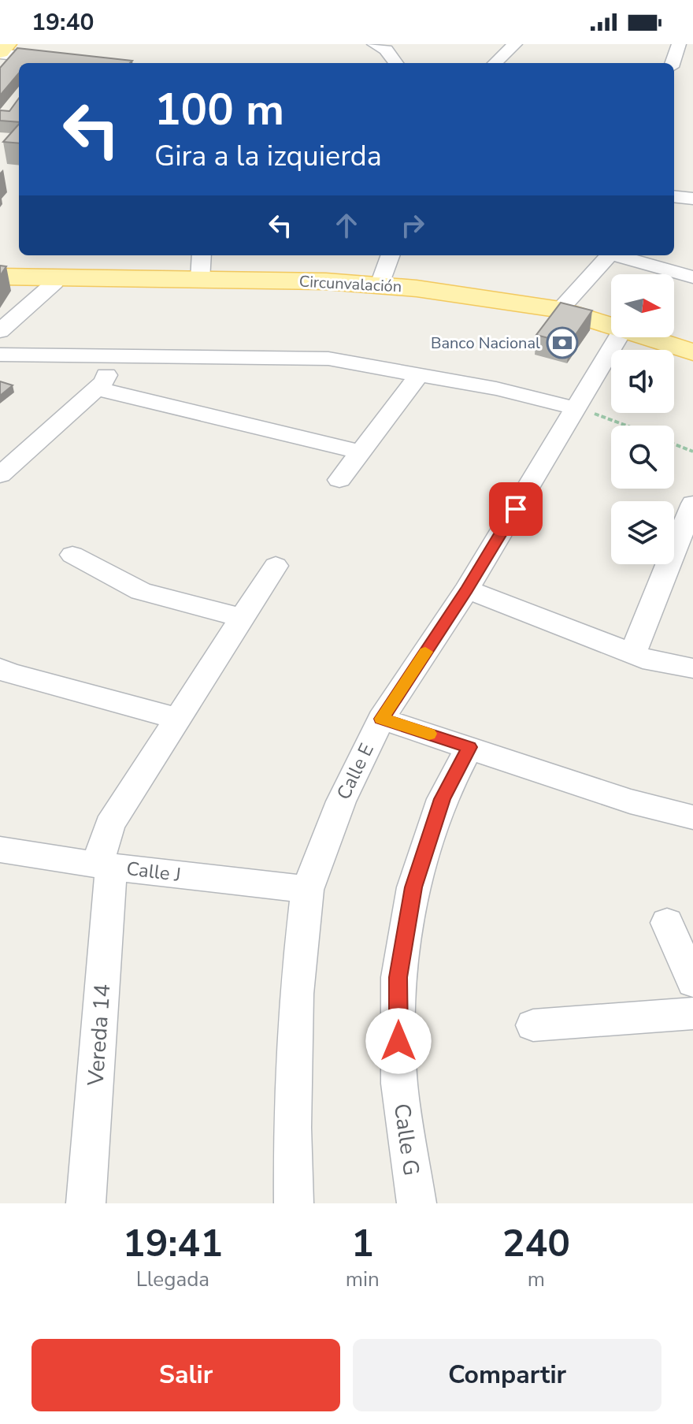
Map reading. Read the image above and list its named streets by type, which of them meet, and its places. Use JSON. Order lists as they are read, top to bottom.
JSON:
{
  "streets": {
    "main road": ["Circunvalación"],
    "street": [
      "Calle E",
      "Calle J",
      "Vereda 14",
      "Calle G"
    ]
  },
  "crossings": [
    ["Calle E", "Calle J"],
    ["Calle J", "Vereda 14"]
  ],
  "places": {
    "bank": ["Banco Nacional"]
  },
  "north": "right",
  "page": {
    "status": "19:40",
    "turn": ["100 m", "Gira a la izquierda"],
    "eta": [
      "19:41",
      "Llegada",
      "1",
      "min",
      "240",
      "m"
    ],
    "buttons": ["Salir", "Compartir"]
  }
}
